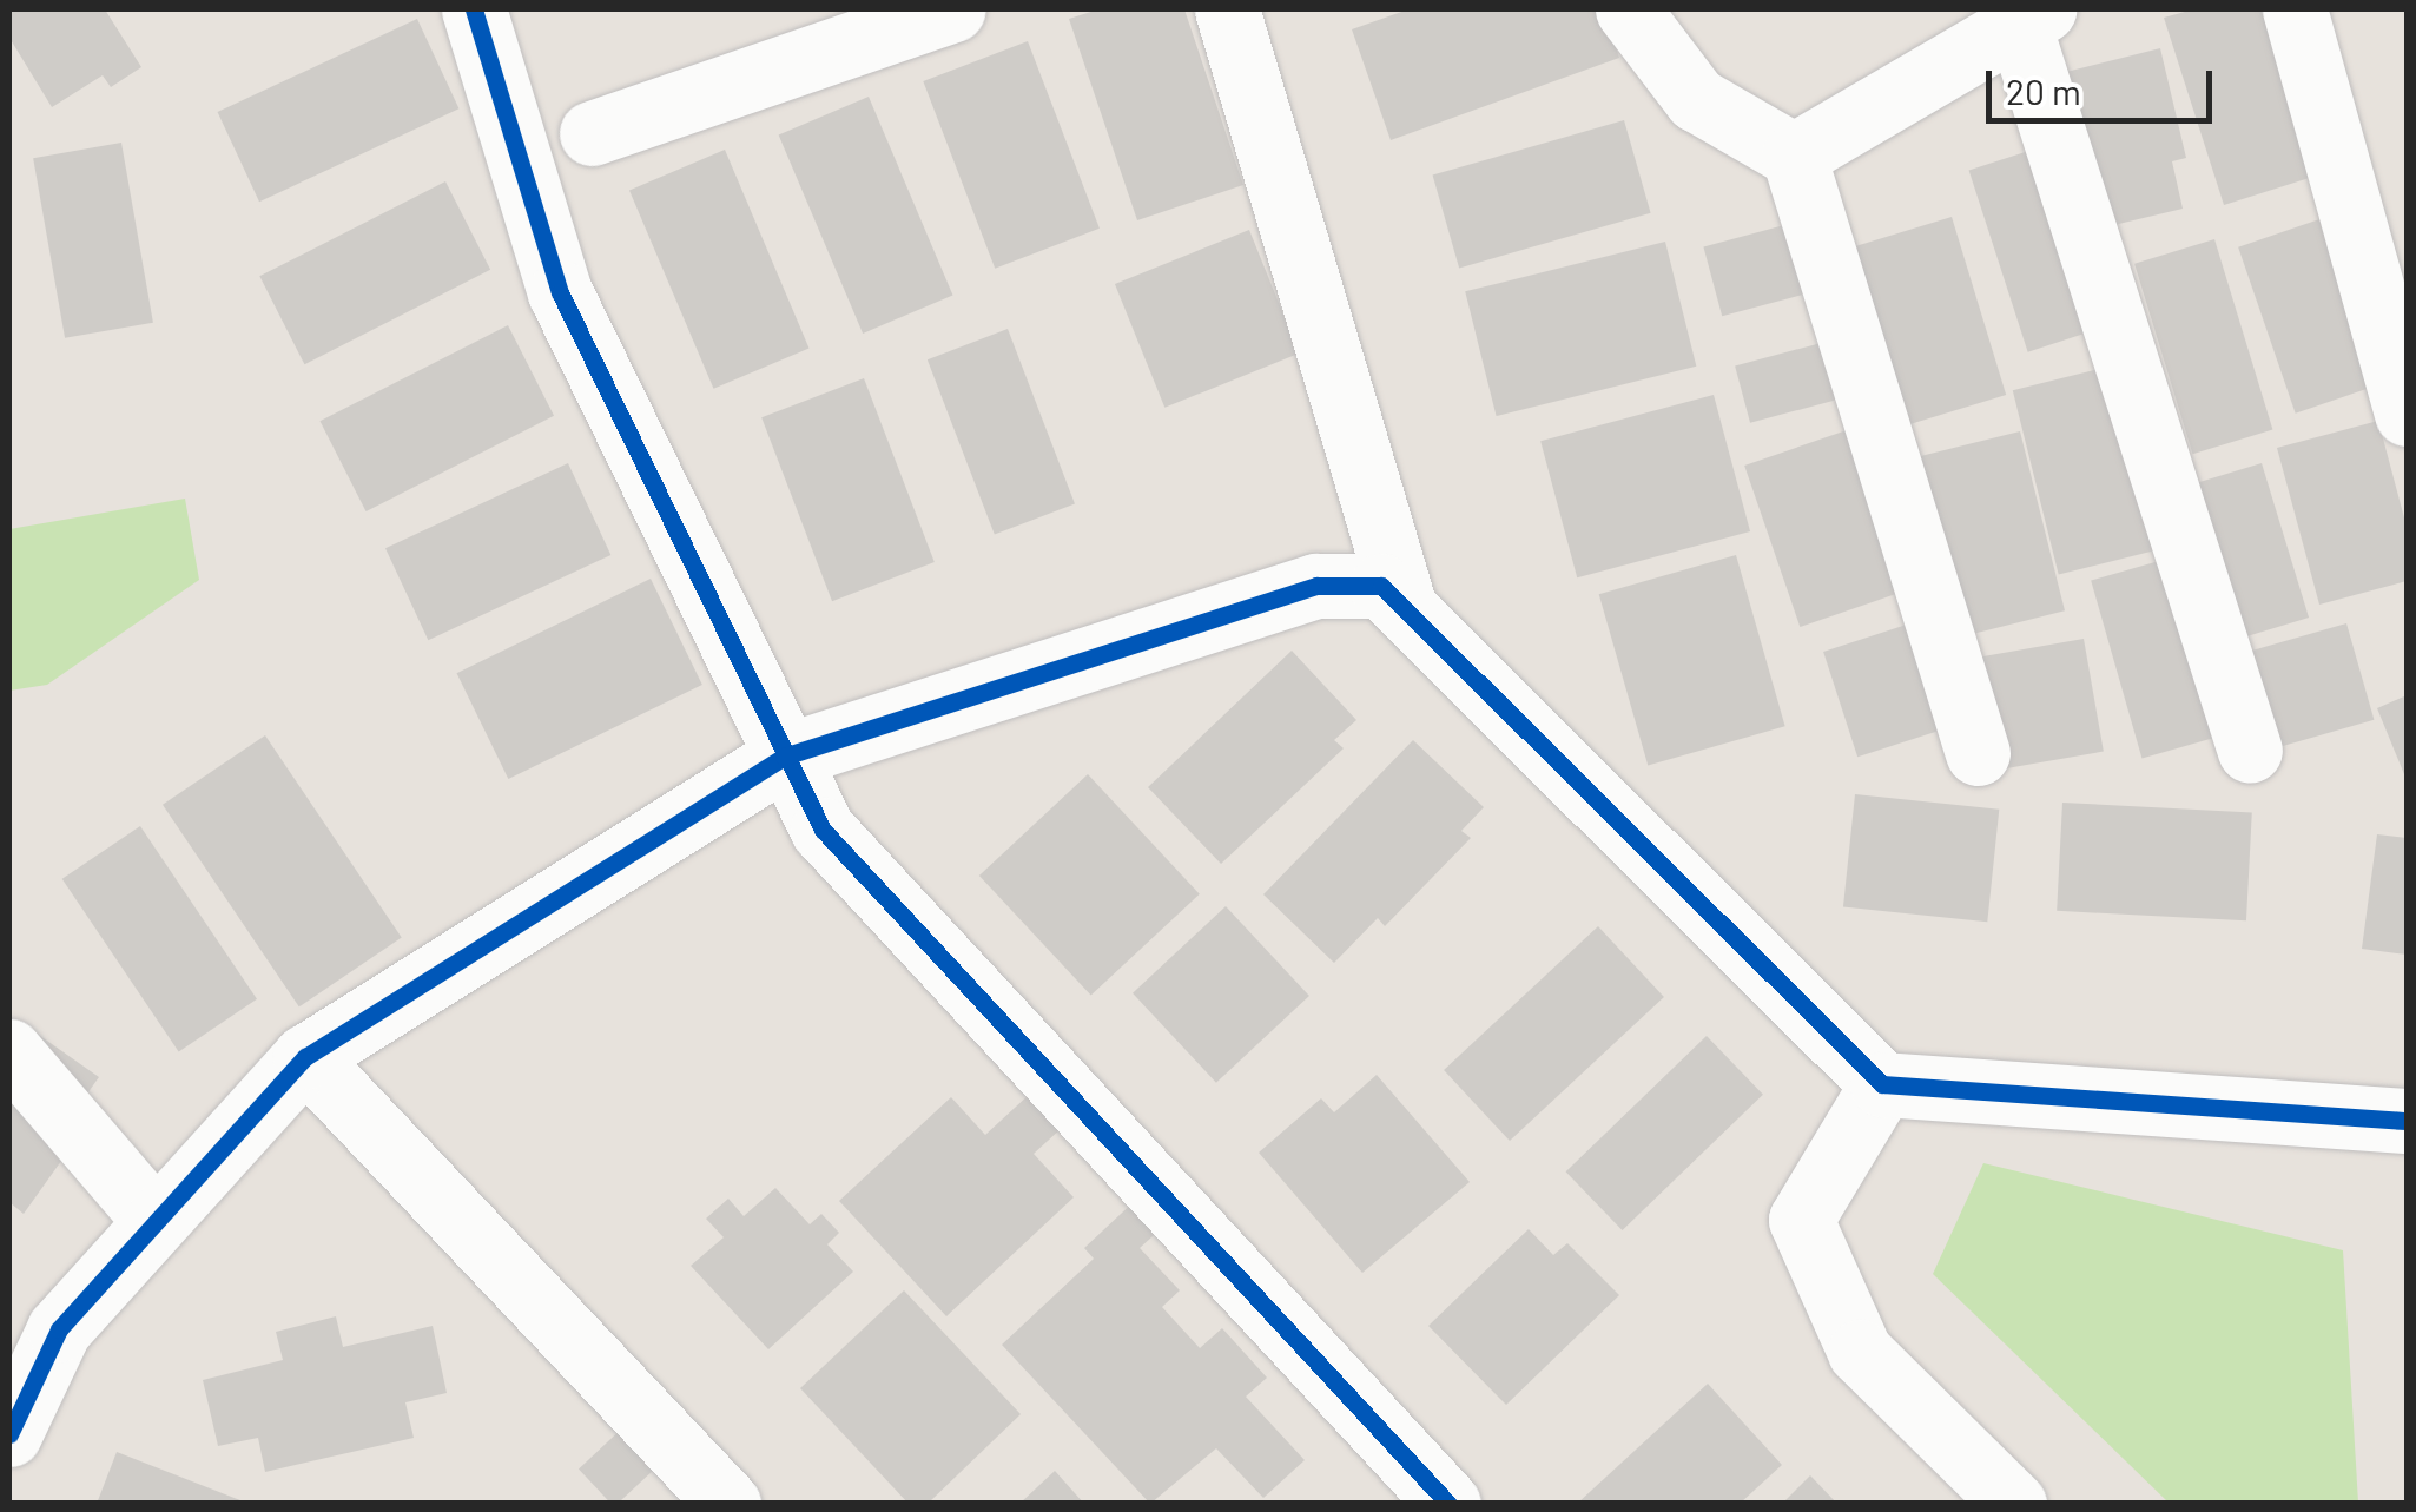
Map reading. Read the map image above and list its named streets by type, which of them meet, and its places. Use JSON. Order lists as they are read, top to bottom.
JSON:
{
  "scale_bar": "20 m"
}
